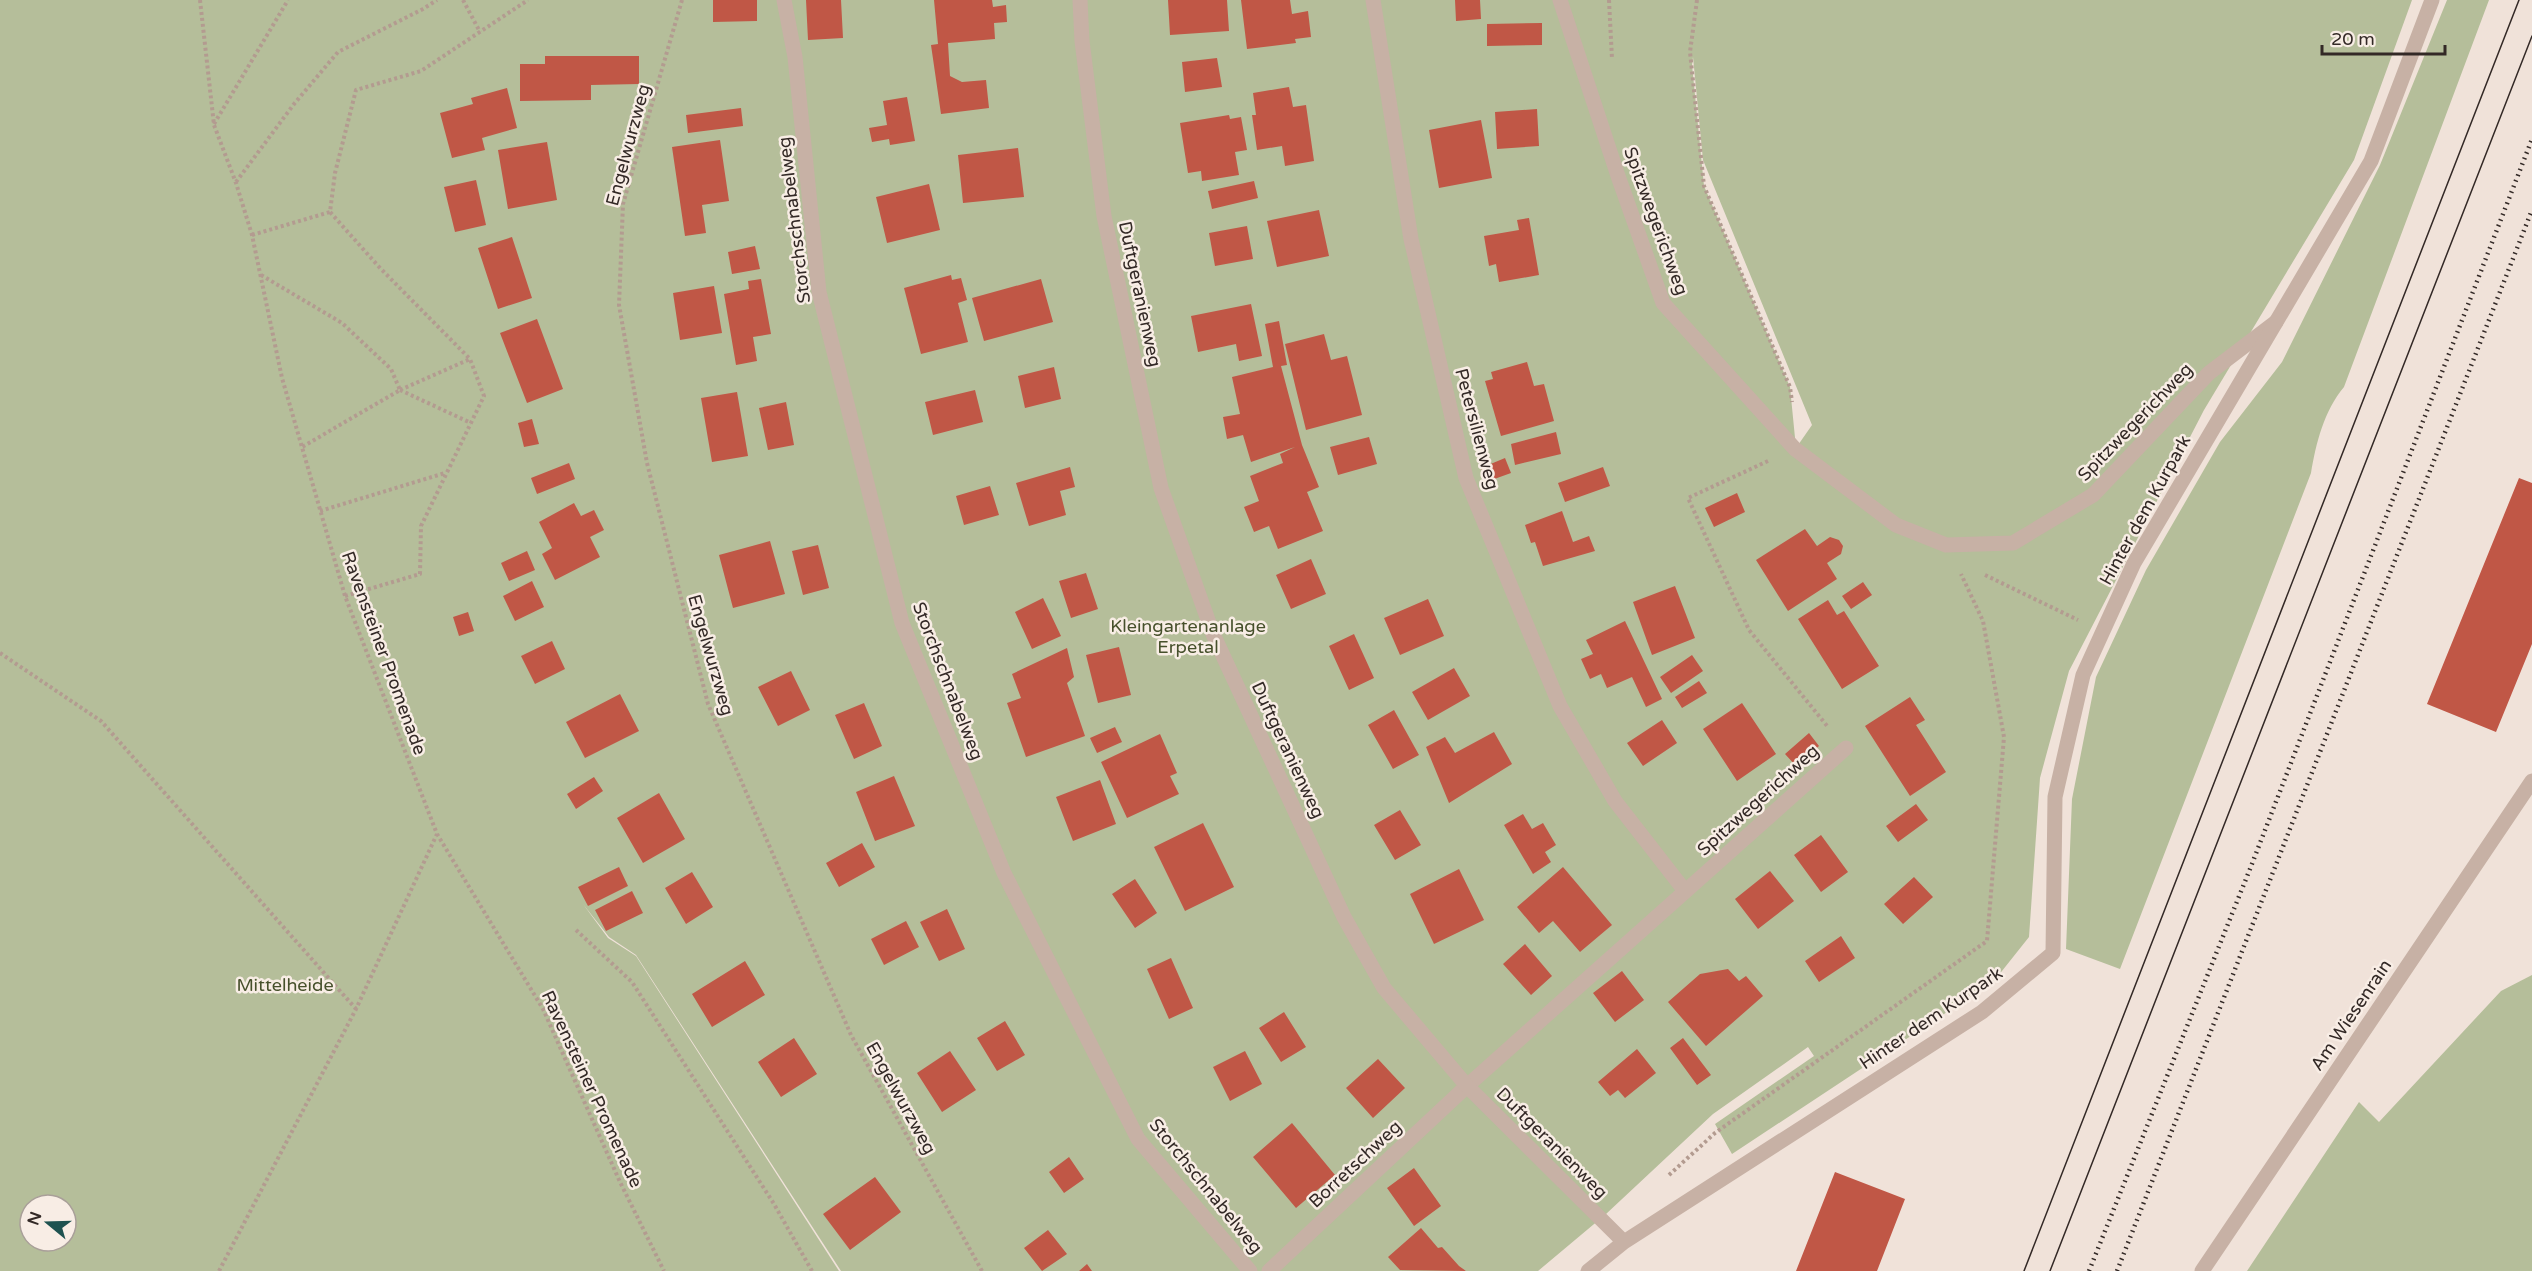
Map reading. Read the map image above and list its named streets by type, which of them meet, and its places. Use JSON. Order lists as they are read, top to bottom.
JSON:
{
  "streets": {
    "street": [
      "Storchschnabelweg",
      "Spitzwegerichweg",
      "Duftgeranienweg",
      "Petersilienweg",
      "Hinter dem Kurpark",
      "Am Wiesenrain",
      "Borretschweg"
    ],
    "path": ["Engelwurzweg", "Ravensteiner Promenade"]
  },
  "crossings": [
    ["Spitzwegerichweg", "Duftgeranienweg"],
    ["Spitzwegerichweg", "Petersilienweg"],
    ["Spitzwegerichweg", "Hinter dem Kurpark"],
    ["Spitzwegerichweg", "Borretschweg"],
    ["Duftgeranienweg", "Hinter dem Kurpark"],
    ["Duftgeranienweg", "Borretschweg"]
  ],
  "parks": ["Kleingartenanlage Erpetal", "Mittelheide"],
  "scale_bar": "20 m",
  "north": "left"
}
